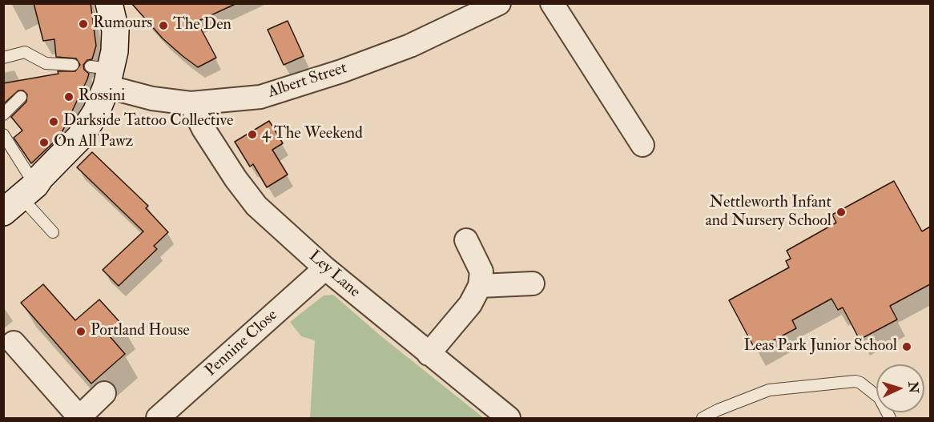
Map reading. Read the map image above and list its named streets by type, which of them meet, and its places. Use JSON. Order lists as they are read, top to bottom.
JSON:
{
  "streets": {
    "street": ["Albert Street", "Ley Lane", "Pennine Close"]
  },
  "crossings": [
    ["Albert Street", "Ley Lane"],
    ["Ley Lane", "Pennine Close"]
  ],
  "places": [
    "Rumours",
    "The Den",
    "Rossini",
    "Darkside Tattoo Collective",
    "4 The Weekend",
    "On All Pawz",
    "Nettleworth Infant and Nursery School",
    "Portland House",
    "Leas Park Junior School"
  ],
  "north": "right"
}
